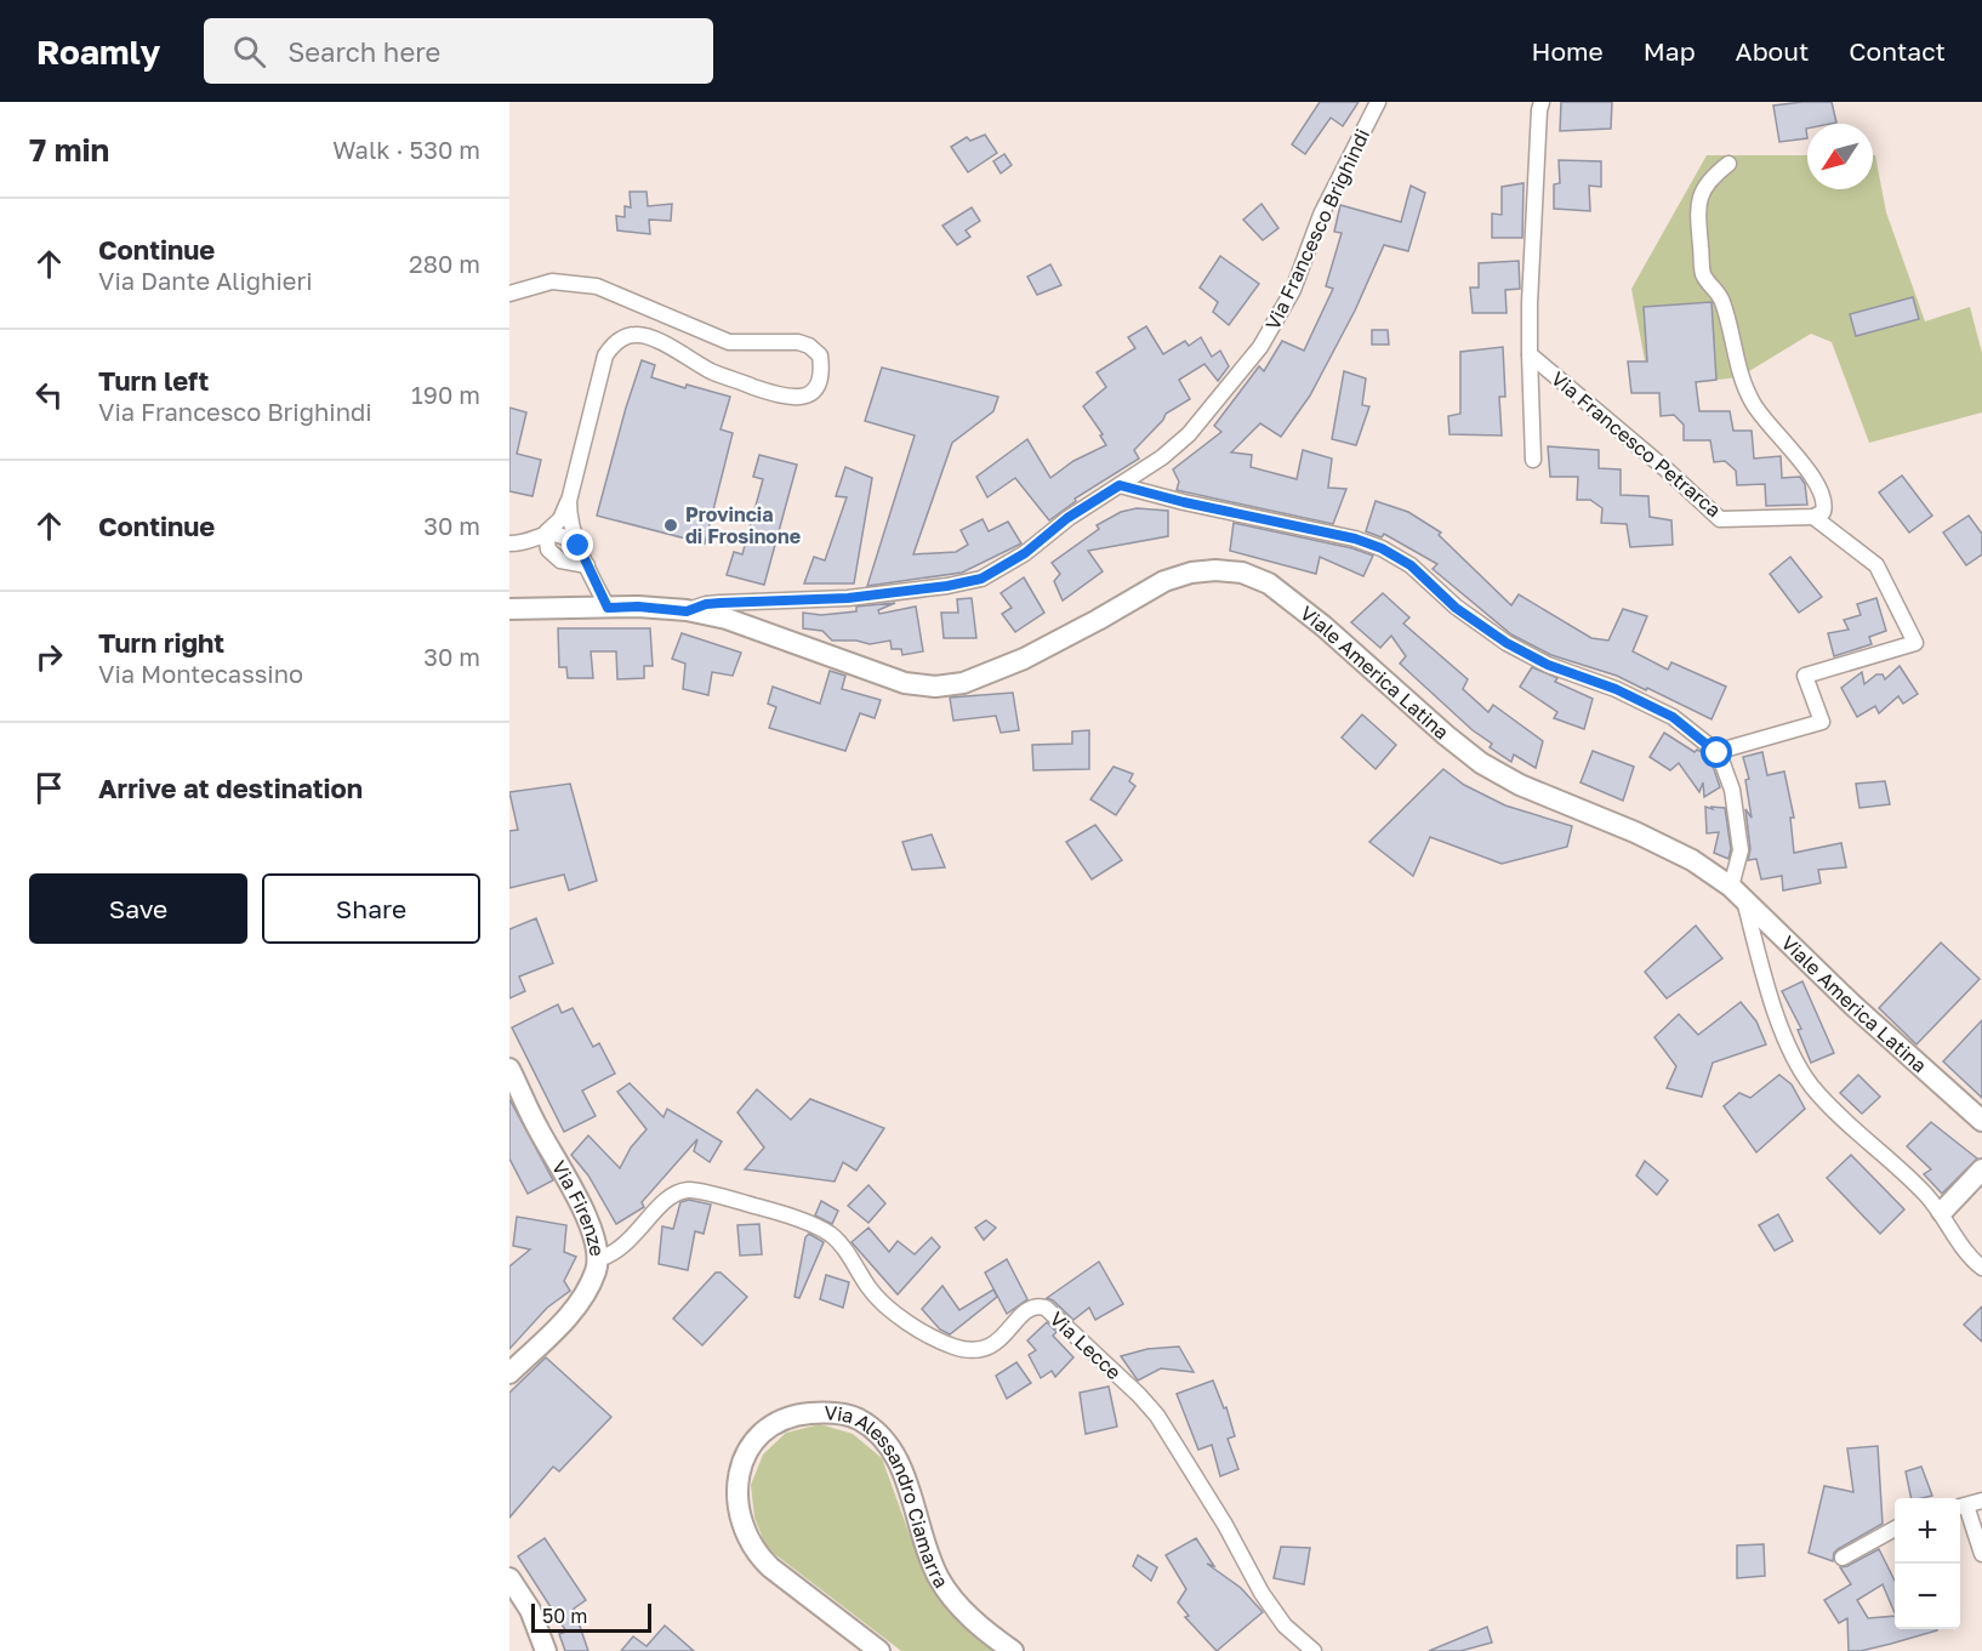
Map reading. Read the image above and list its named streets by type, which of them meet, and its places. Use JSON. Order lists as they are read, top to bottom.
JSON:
{
  "streets": {
    "main road": ["Viale America Latina", "Via Firenze", "Via Alessandro Ciamarra"],
    "street": ["Via Francesco Brighindi", "Via Francesco Petrarca", "Via Lecce"]
  },
  "crossings": [
    ["Via Francesco Brighindi", "Viale America Latina"],
    ["Via Firenze", "Via Lecce"]
  ],
  "places": ["Provincia di Frosinone"],
  "scale_bar": "50 m",
  "north": "bottom left",
  "page": {
    "header": "Roamly",
    "search": "Search here",
    "nav": [
      "Home",
      "Map",
      "About",
      "Contact"
    ],
    "heading": ["7 min", "Walk · 530 m"],
    "list": [
      ["Continue", "Via Dante Alighieri", "280 m"],
      ["Turn left", "Via Francesco Brighindi", "190 m"],
      ["Continue", "30 m"],
      ["Turn right", "Via Montecassino", "30 m"],
      "Arrive at destination"
    ],
    "buttons": ["Save", "Share"],
    "map_buttons": ["+", "−"],
    "scale": "50 m"
  }
}
